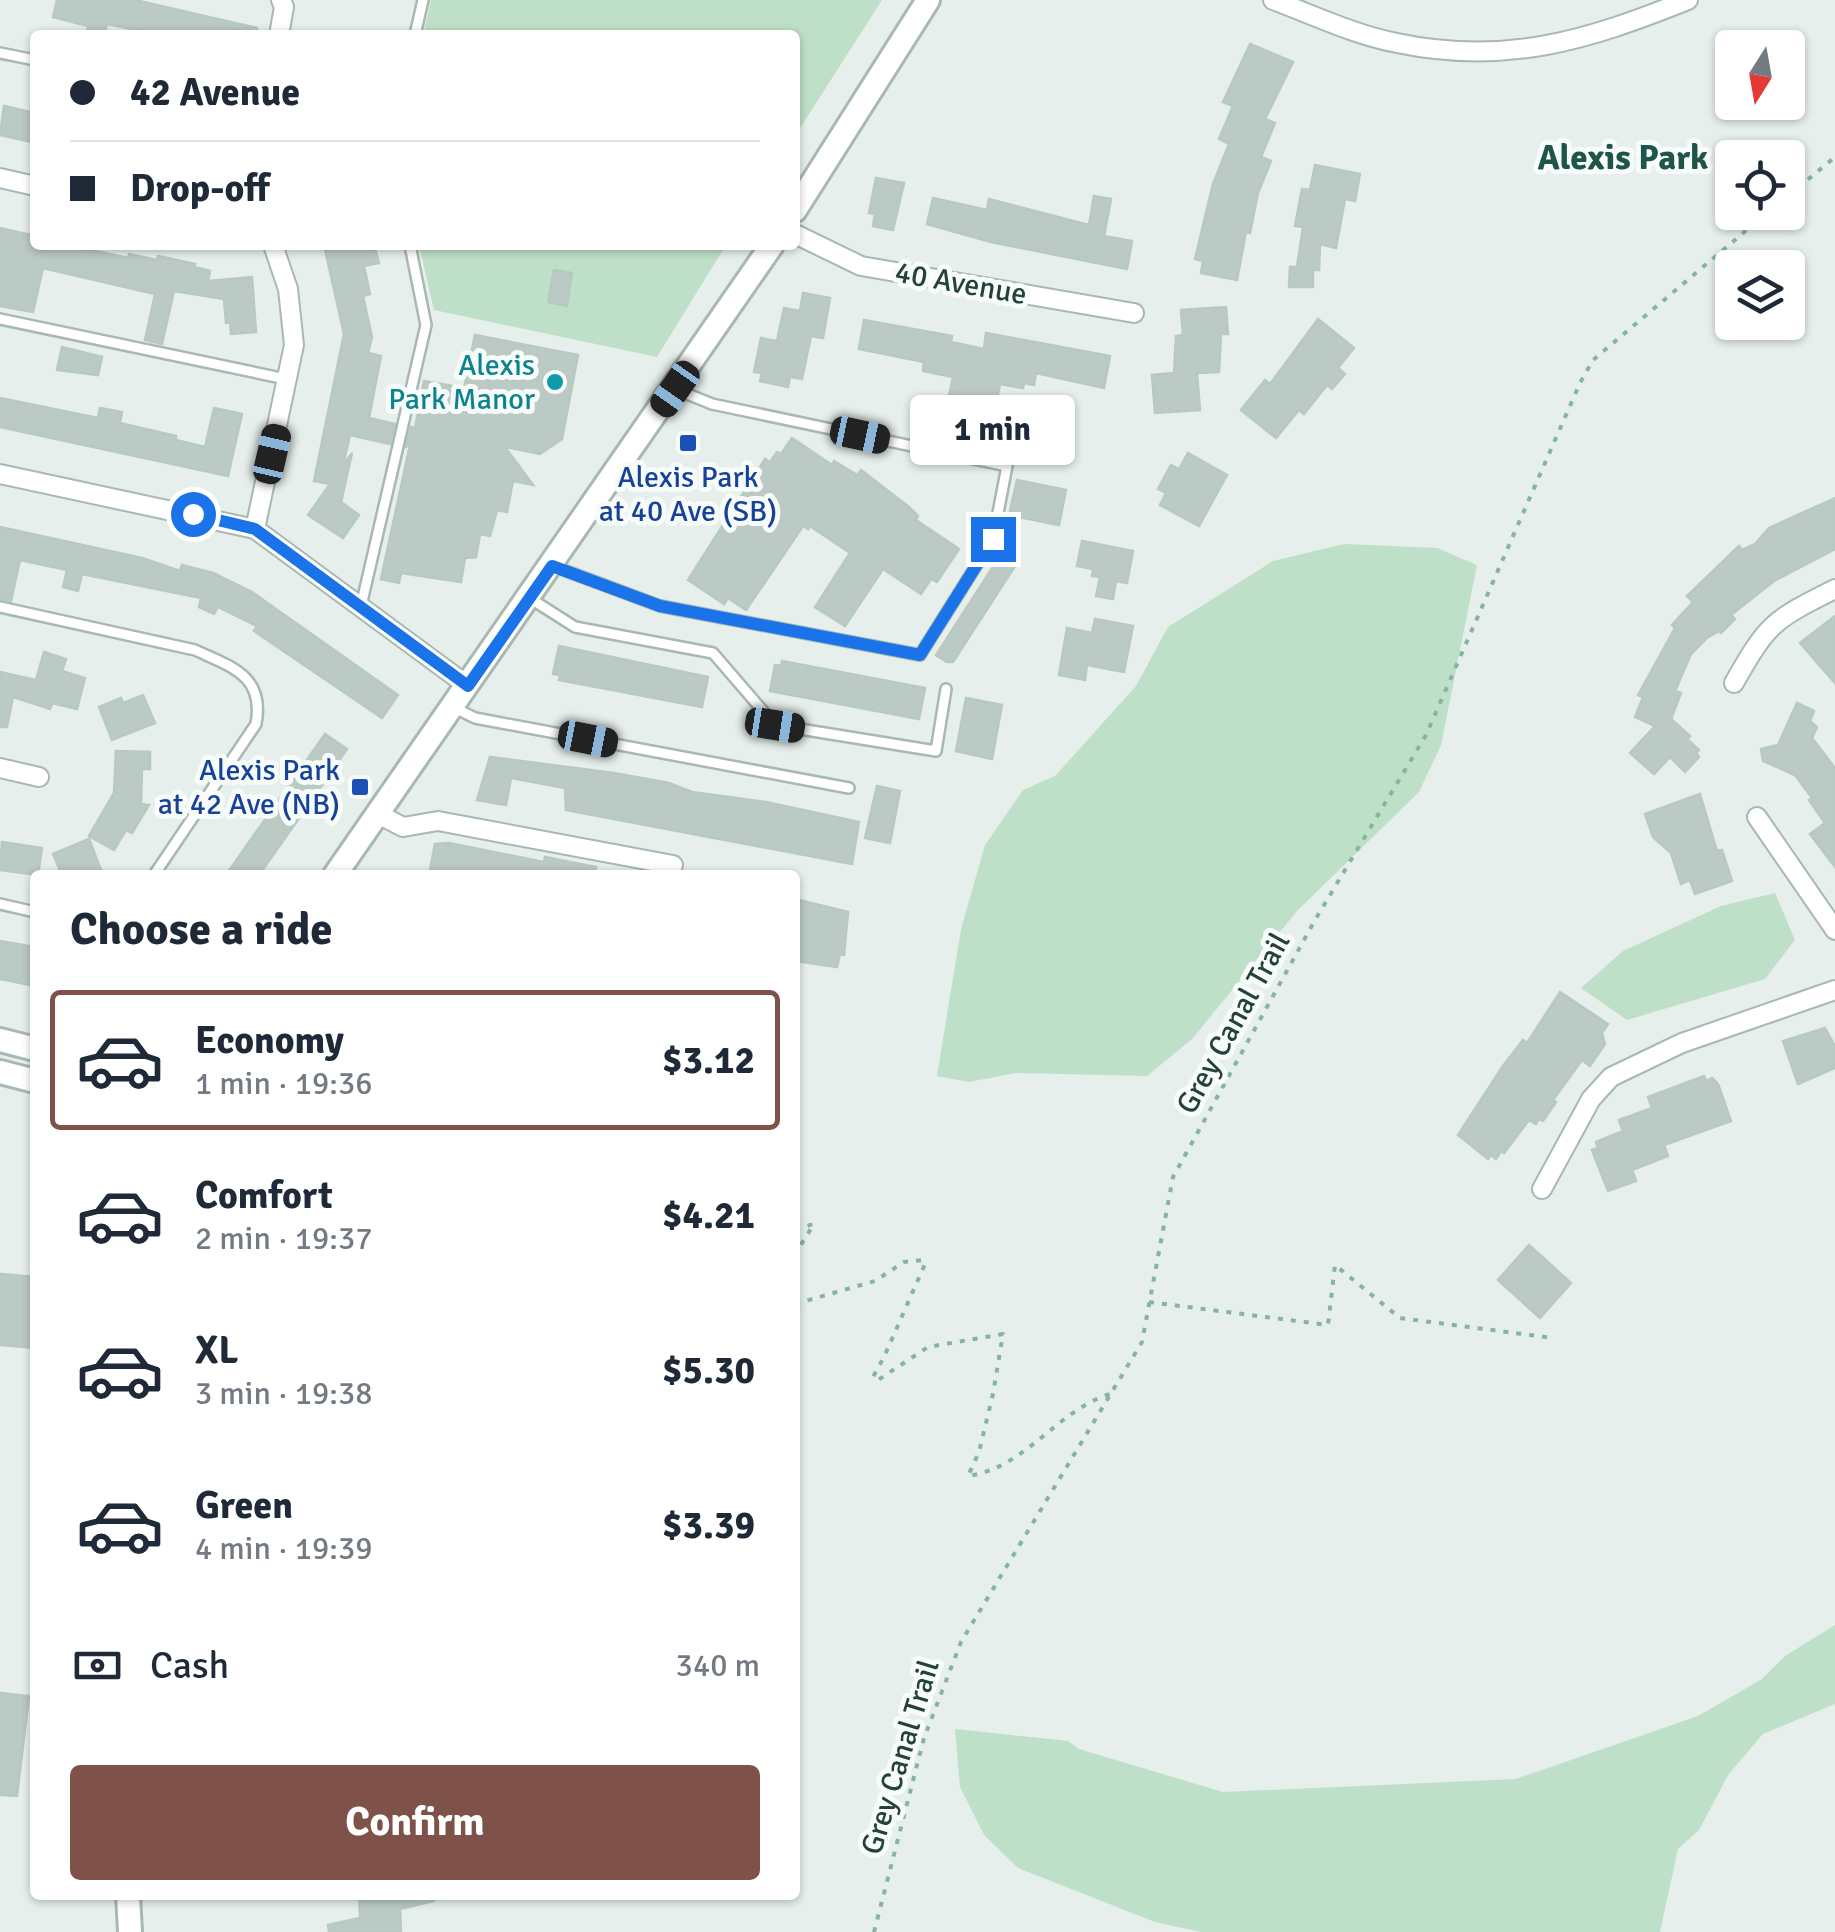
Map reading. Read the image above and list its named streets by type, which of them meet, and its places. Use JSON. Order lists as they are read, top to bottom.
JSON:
{
  "streets": {
    "street": ["40 Avenue"],
    "path": ["Grey Canal Trail"]
  },
  "districts": ["Alexis Park"],
  "places": {
    "other": ["Alexis Park Manor"],
    "transit": ["Alexis Park at 40 Ave (SB)", "Alexis Park at 42 Ave (NB)"]
  },
  "north": "bottom",
  "page": {
    "banner": ["42 Avenue", "Drop-off"],
    "bubble": "1 min",
    "heading": "Choose a ride",
    "list": [
      {
        "name": "Economy",
        "note": "1 min · 19:36",
        "value": "$3.12"
      },
      {
        "name": "Comfort",
        "note": "2 min · 19:37",
        "value": "$4.21"
      },
      {
        "name": "XL",
        "note": "3 min · 19:38",
        "value": "$5.30"
      },
      {
        "name": "Green",
        "note": "4 min · 19:39",
        "value": "$3.39"
      }
    ],
    "pay": ["Cash", "340 m"],
    "buttons": "Confirm"
  }
}
